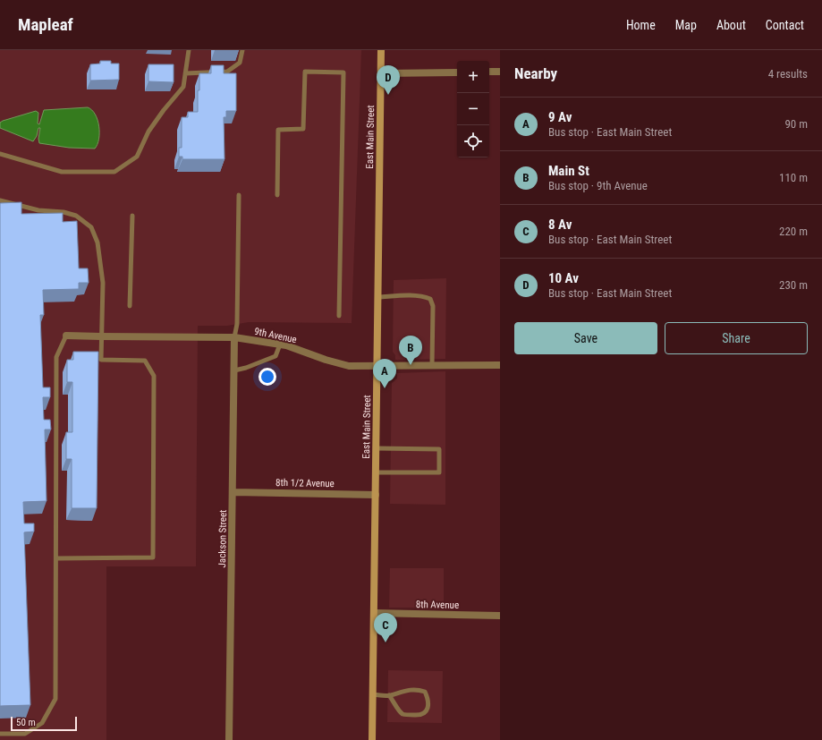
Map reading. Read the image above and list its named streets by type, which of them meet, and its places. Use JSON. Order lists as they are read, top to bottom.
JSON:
{
  "streets": {
    "main road": ["East Main Street"],
    "street": [
      "9th Avenue",
      "8th 1/2 Avenue",
      "Jackson Street",
      "8th Avenue"
    ]
  },
  "crossings": [
    ["East Main Street", "9th Avenue"],
    ["East Main Street", "8th 1/2 Avenue"],
    ["East Main Street", "8th Avenue"],
    ["9th Avenue", "Jackson Street"],
    ["8th 1/2 Avenue", "Jackson Street"]
  ],
  "scale_bar": "50 m",
  "page": {
    "header": "Mapleaf",
    "nav": [
      "Home",
      "Map",
      "About",
      "Contact"
    ],
    "heading": ["Nearby", "4 results"],
    "map_buttons": ["+", "−"],
    "pins": [
      "D",
      "B",
      "A",
      "C"
    ],
    "list": [
      {
        "mark": "A",
        "name": "9 Av",
        "note": "Bus stop · East Main Street",
        "value": "90 m"
      },
      {
        "mark": "B",
        "name": "Main St",
        "note": "Bus stop · 9th Avenue",
        "value": "110 m"
      },
      {
        "mark": "C",
        "name": "8 Av",
        "note": "Bus stop · East Main Street",
        "value": "220 m"
      },
      {
        "mark": "D",
        "name": "10 Av",
        "note": "Bus stop · East Main Street",
        "value": "230 m"
      }
    ],
    "buttons": ["Save", "Share"],
    "scale": "50 m"
  }
}
